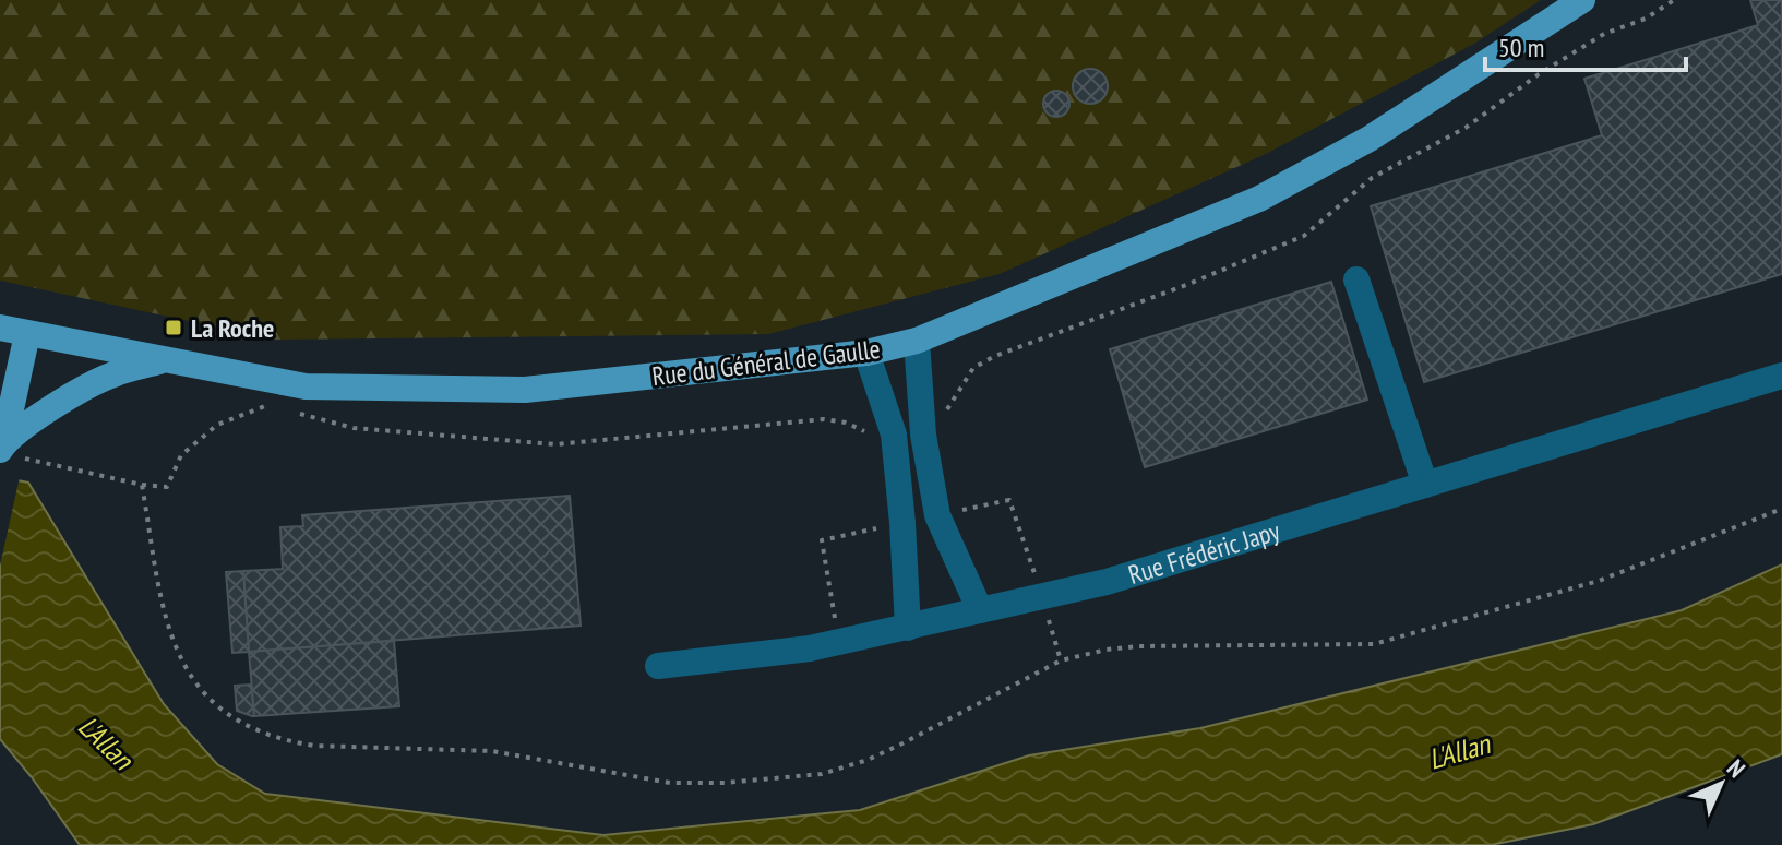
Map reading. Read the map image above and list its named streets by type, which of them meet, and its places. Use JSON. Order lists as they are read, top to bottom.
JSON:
{
  "streets": {
    "main road": ["Rue du Général de Gaulle"],
    "street": ["Rue Frédéric Japy"]
  },
  "water": ["L'Allan"],
  "places": {
    "transit": ["La Roche"]
  },
  "scale_bar": "50 m",
  "north": "top right"
}
